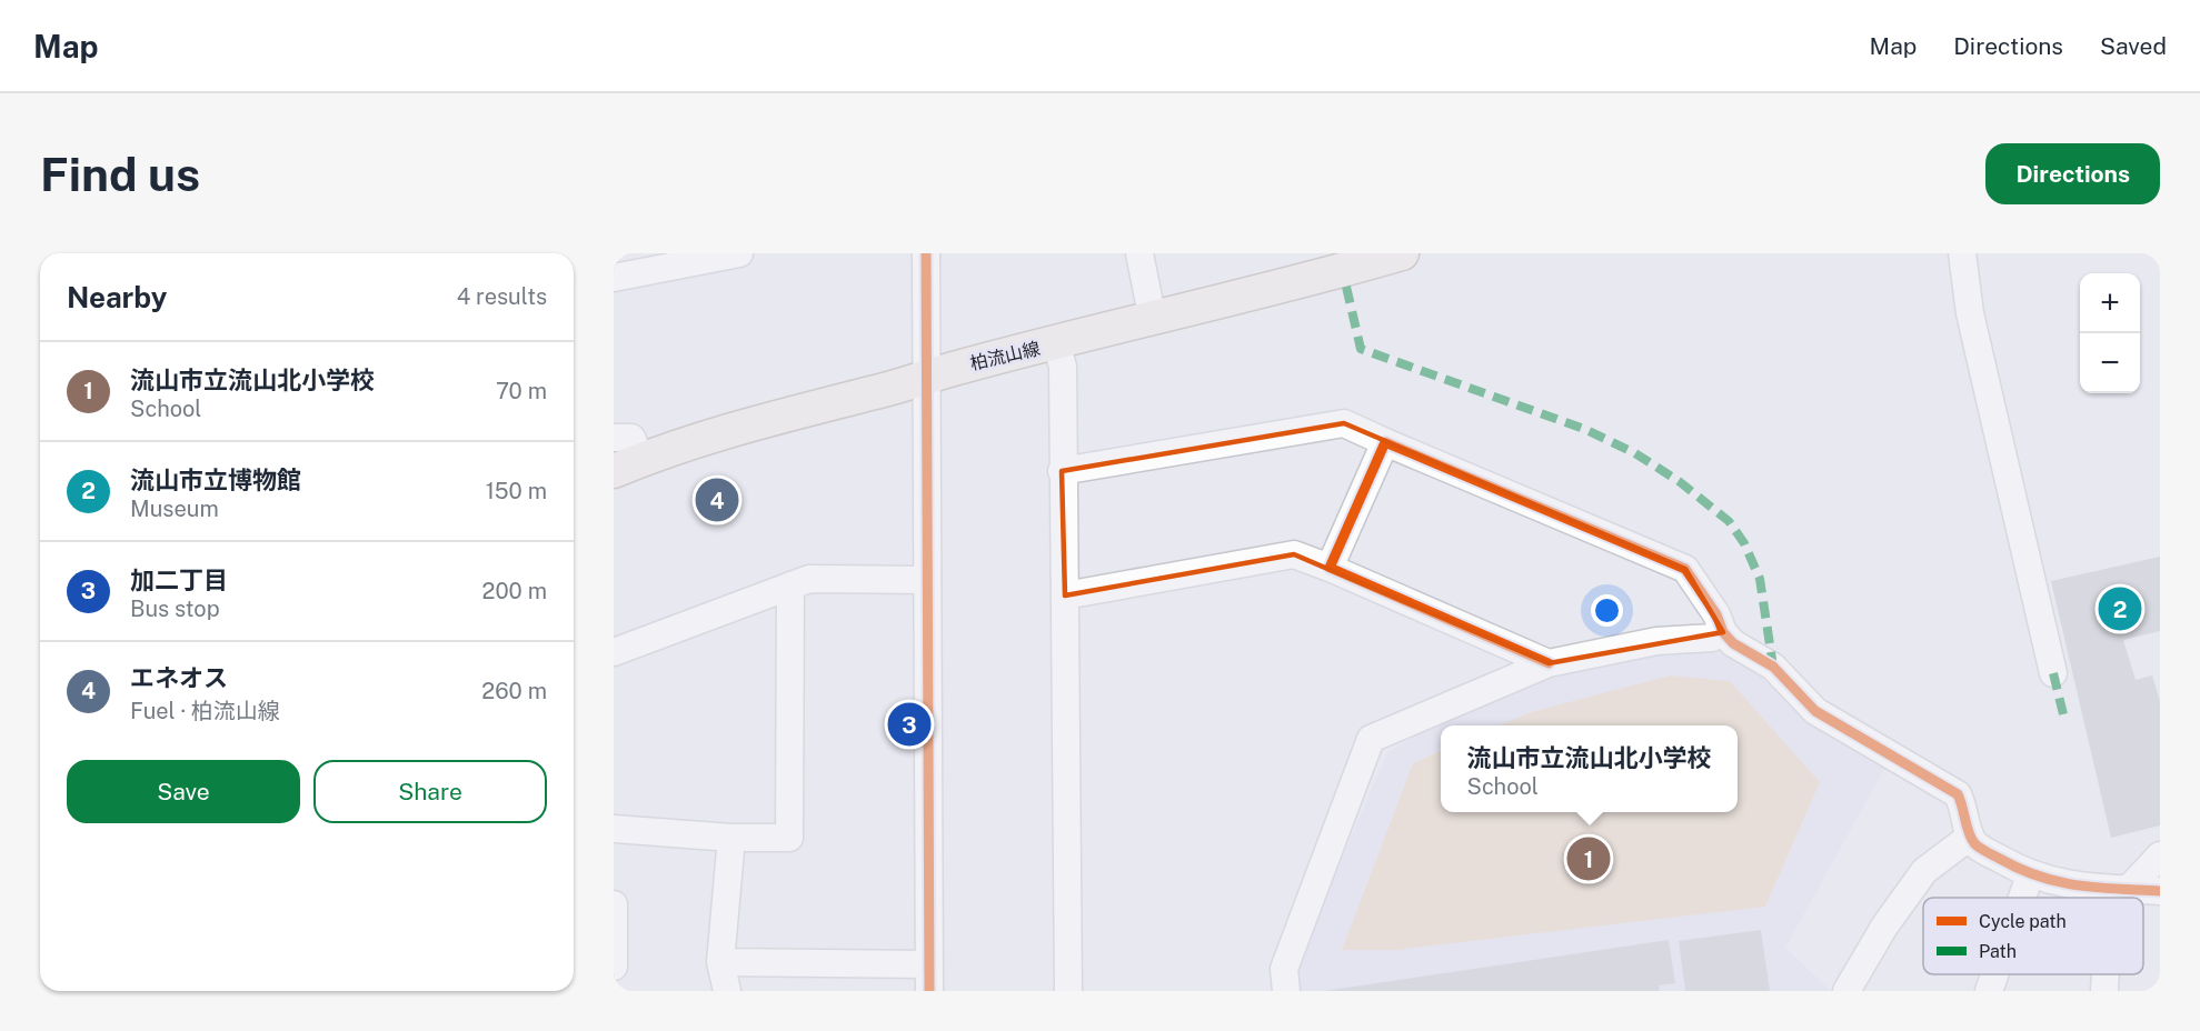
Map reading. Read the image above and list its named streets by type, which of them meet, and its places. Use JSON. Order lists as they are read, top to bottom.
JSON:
{
  "streets": {
    "main road": ["柏流山線"]
  },
  "legend": ["Cycle path", "Path"],
  "page": {
    "header": "Map",
    "nav": ["Map", "Directions", "Saved"],
    "buttons": [
      "Directions",
      ["Save", "Share"]
    ],
    "title": "Find us",
    "heading": ["Nearby", "4 results"],
    "map_buttons": ["+", "−"],
    "list": [
      {
        "mark": "1",
        "name": "流山市立流山北小学校",
        "note": "School",
        "value": "70 m"
      },
      {
        "mark": "2",
        "name": "流山市立博物館",
        "note": "Museum",
        "value": "150 m"
      },
      {
        "mark": "3",
        "name": "加二丁目",
        "note": "Bus stop",
        "value": "200 m"
      },
      {
        "mark": "4",
        "name": "エネオス",
        "note": "Fuel · 柏流山線",
        "value": "260 m"
      }
    ],
    "pins": [
      "4",
      "2",
      "3",
      "1"
    ],
    "popup": ["流山市立流山北小学校", "School"]
  }
}
